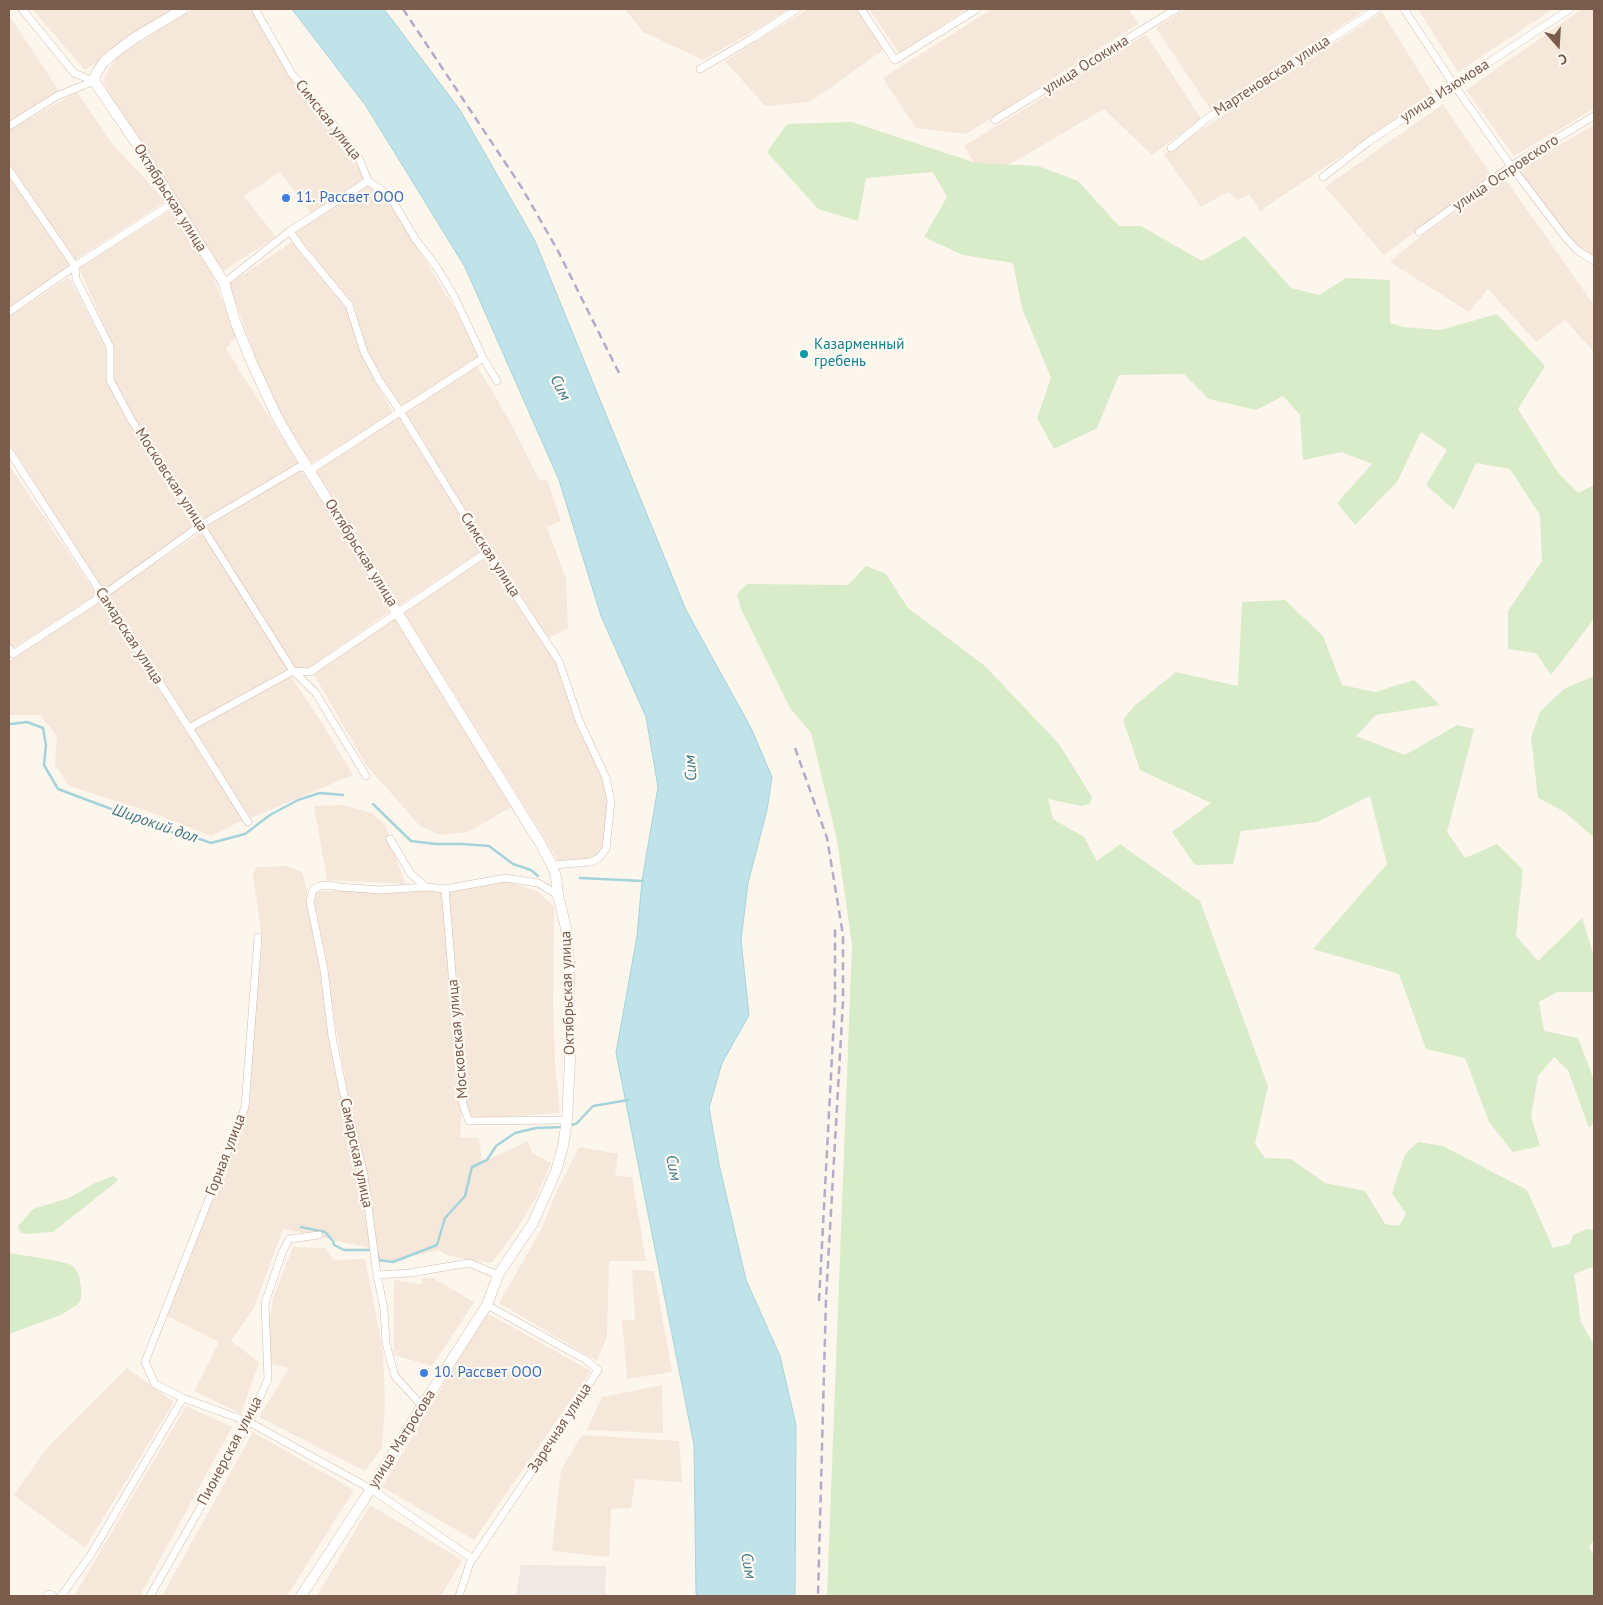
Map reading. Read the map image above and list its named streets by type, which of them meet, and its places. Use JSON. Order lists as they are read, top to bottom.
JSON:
{
  "streets": {
    "main road": ["Октябрьская улица", "улица Матросова"],
    "street": [
      "улица Осокина",
      "Мартеновская улица",
      "улица Изюмова",
      "Симская улица",
      "улица Островского",
      "Московская улица",
      "Самарская улица",
      "Горная улица",
      "Заречная улица",
      "Пионерская улица"
    ]
  },
  "crossings": [
    ["Симская улица", "Октябрьская улица"],
    ["Октябрьская улица", "Московская улица"],
    ["Октябрьская улица", "улица Матросова"],
    ["Самарская улица", "улица Матросова"],
    ["Заречная улица", "улица Матросова"]
  ],
  "water": ["Сим", "Широкий дол"],
  "places": ["11. Рассвет ООО", "Казарменный гребень", "10. Рассвет ООО"],
  "north": "bottom"
}
